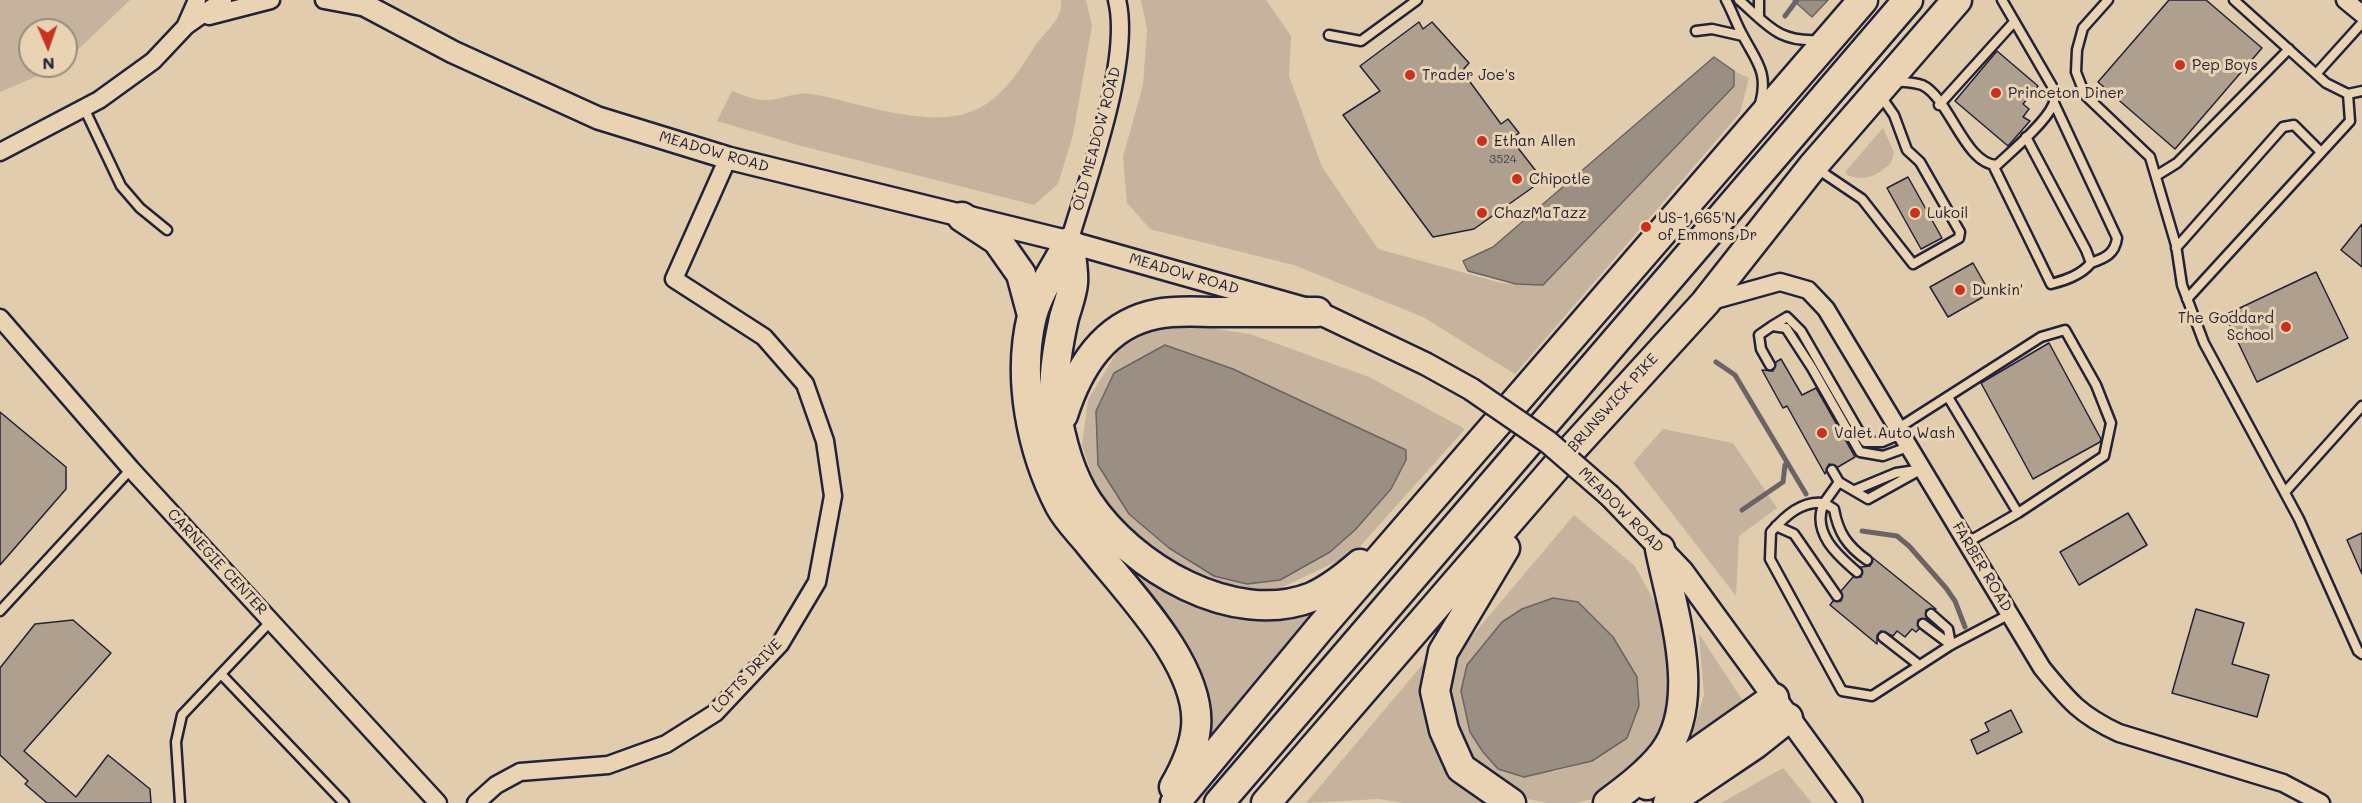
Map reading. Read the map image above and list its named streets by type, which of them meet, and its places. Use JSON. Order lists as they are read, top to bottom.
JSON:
{
  "streets": {
    "highway": ["BRUNSWICK PIKE"],
    "street": [
      "OLD MEADOW ROAD",
      "MEADOW ROAD",
      "CARNEGIE CENTER",
      "FARBER ROAD",
      "LOFTS DRIVE"
    ]
  },
  "crossings": [
    ["OLD MEADOW ROAD", "MEADOW ROAD"],
    ["MEADOW ROAD", "LOFTS DRIVE"],
    ["BRUNSWICK PIKE", "FARBER ROAD"]
  ],
  "places": [
    "Pep Boys",
    "Trader Joe's",
    "Princeton Diner",
    "Ethan Allen",
    "Chipotle",
    "ChazMaTazz",
    "Lukoil",
    "US-1 665'N of Emmons Dr",
    "Dunkin'",
    "The Goddard School",
    "Valet Auto Wash"
  ],
  "house_numbers": ["3524"],
  "north": "bottom"
}
